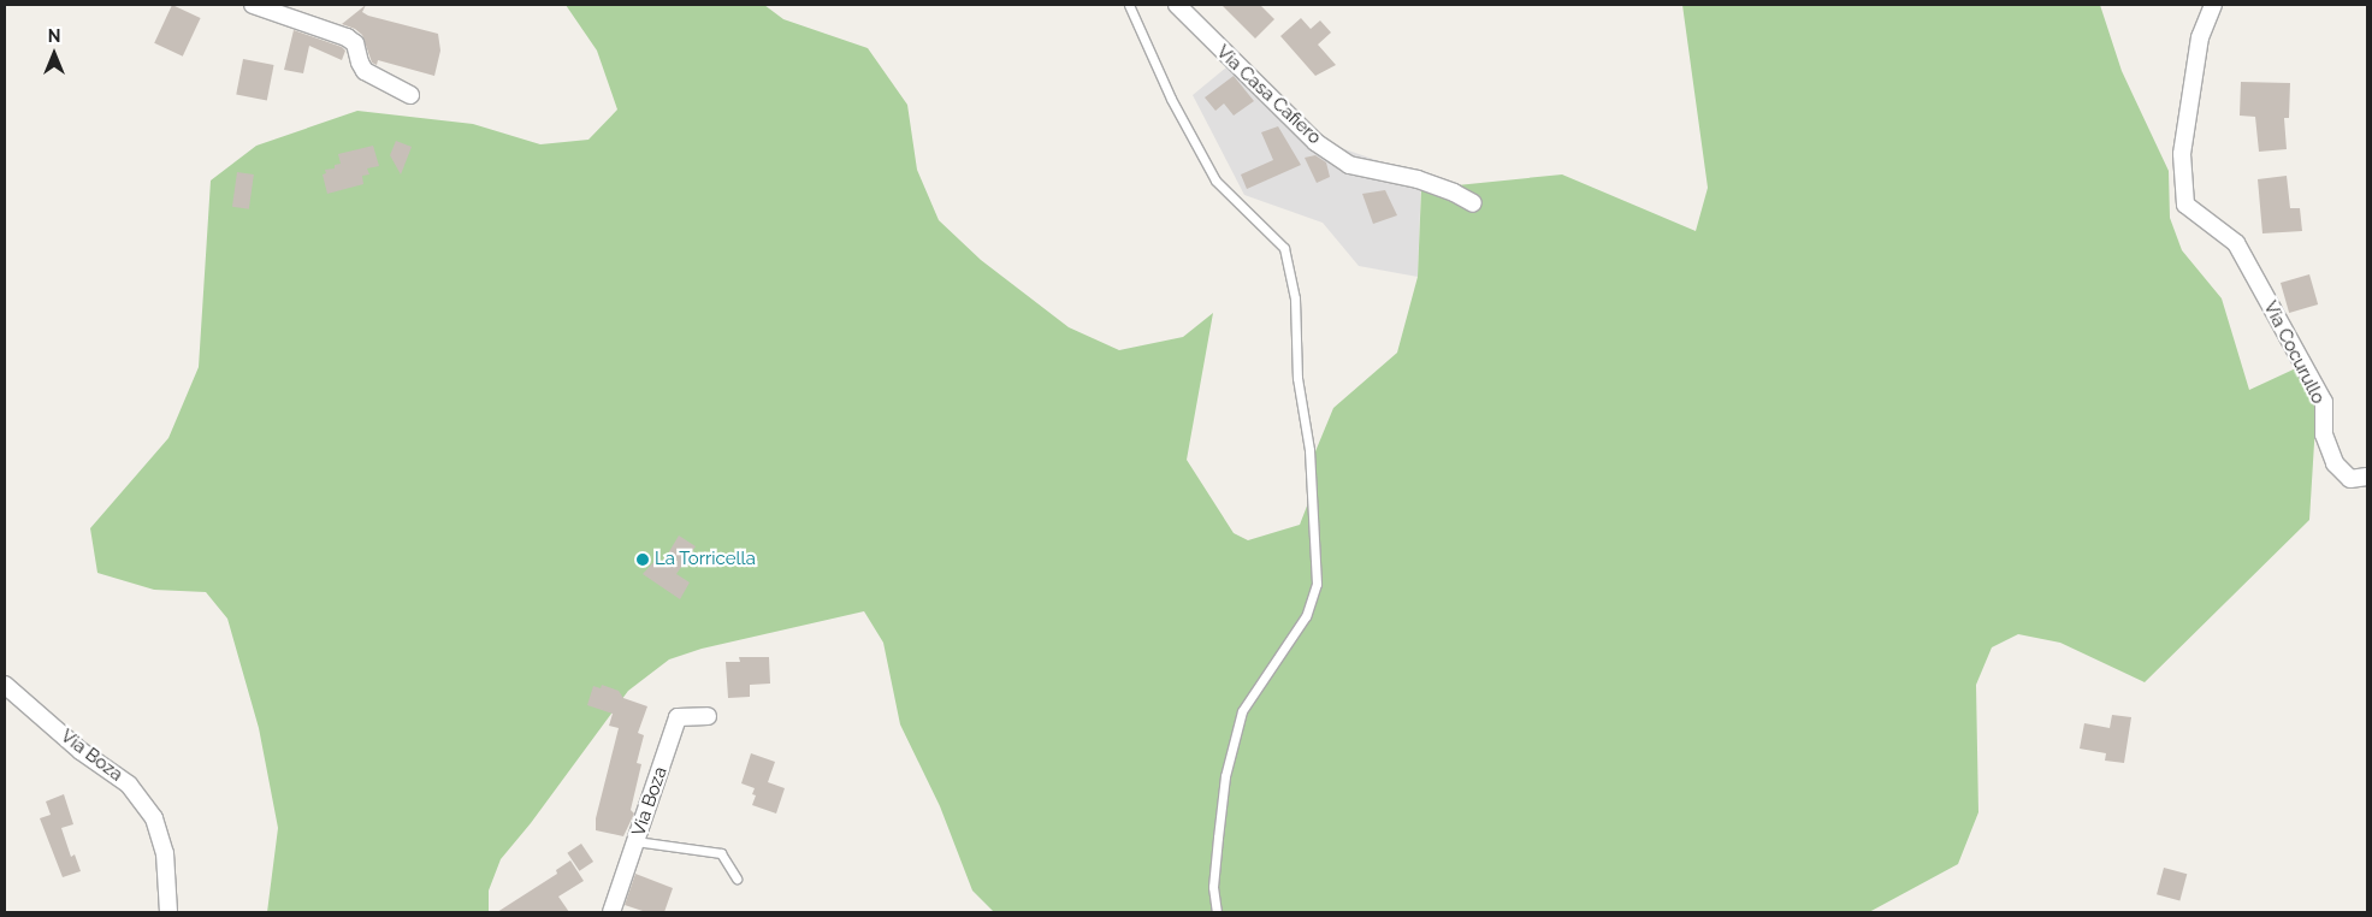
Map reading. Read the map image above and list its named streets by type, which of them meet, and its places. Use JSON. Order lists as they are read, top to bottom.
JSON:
{
  "streets": {
    "street": ["Via Casa Cafiero", "Via Cocurullo", "Via Boza"]
  },
  "places": ["La Torricella"],
  "north": "top"
}
